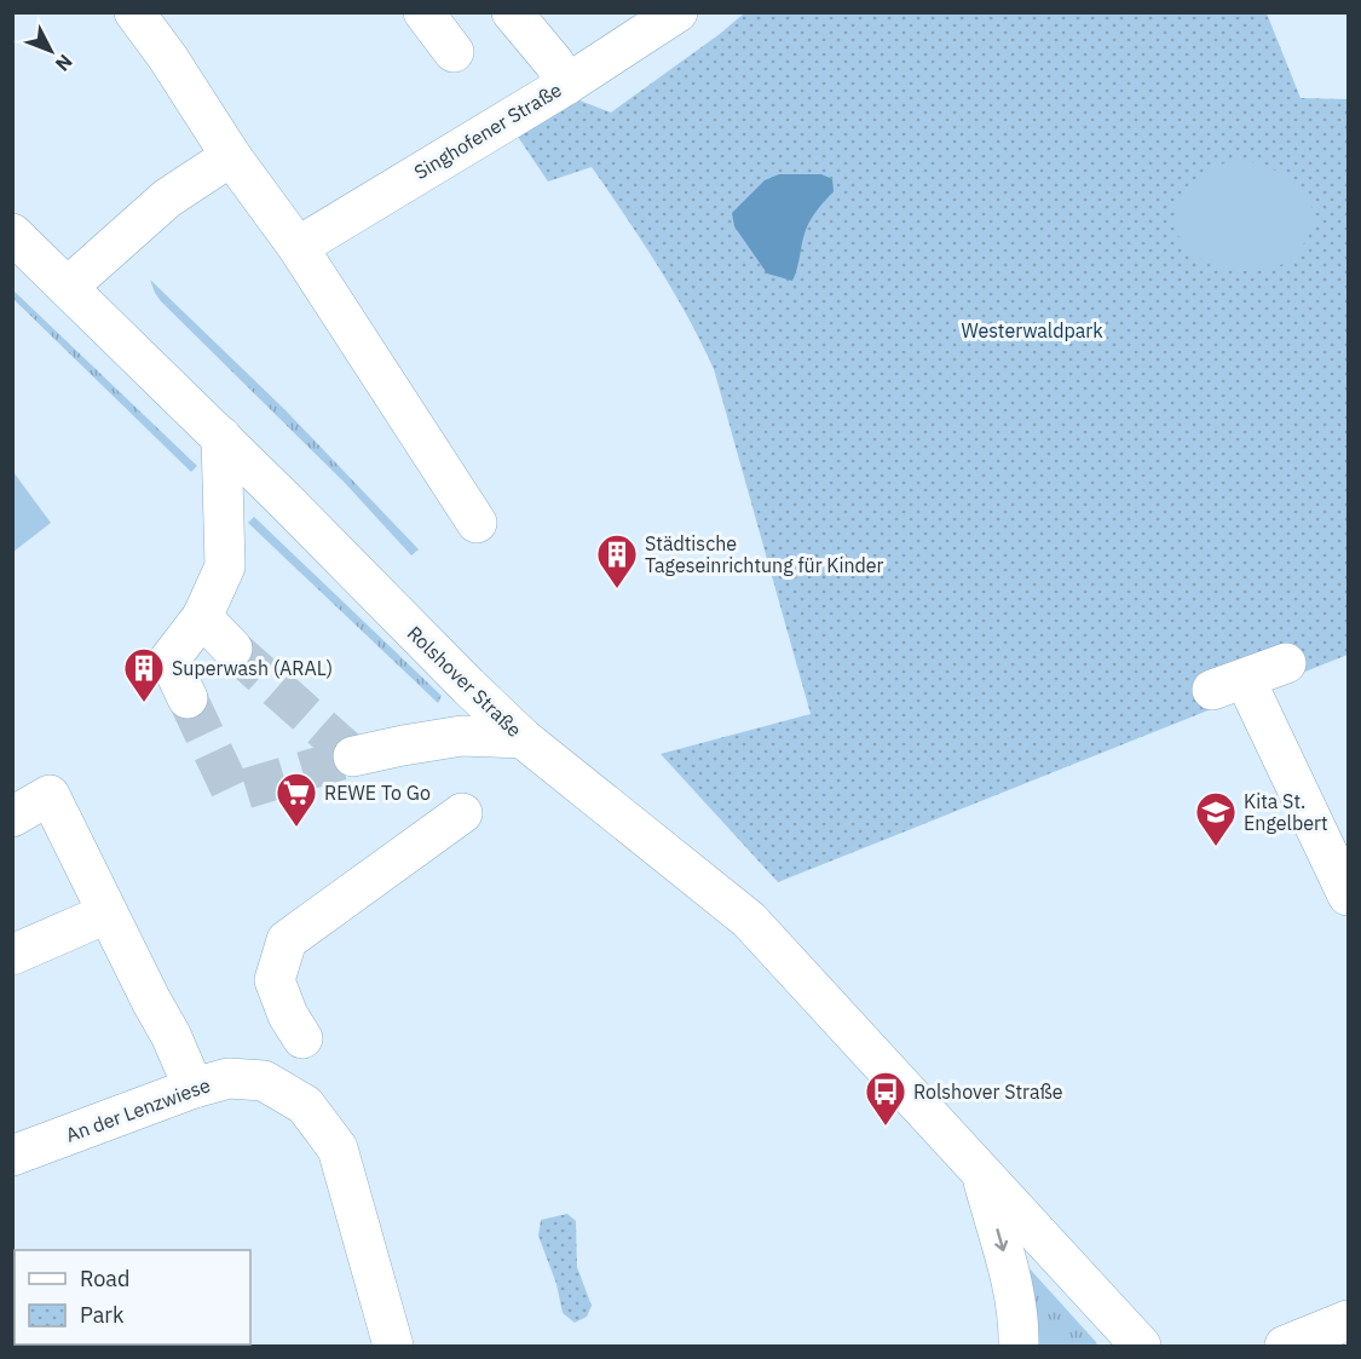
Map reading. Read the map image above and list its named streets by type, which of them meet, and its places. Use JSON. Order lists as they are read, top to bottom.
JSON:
{
  "streets": {
    "street": ["Singhofener Straße", "Rolshover Straße", "An der Lenzwiese"]
  },
  "parks": ["Westerwaldpark"],
  "places": {
    "building": ["Städtische Tageseinrichtung für Kinder", "Superwash (ARAL)"],
    "supermarket": ["REWE To Go"],
    "school or university": ["Kita St. Engelbert"],
    "bus stop": ["Rolshover Straße"]
  },
  "legend": ["Road", "Park"],
  "north": "bottom right"
}
